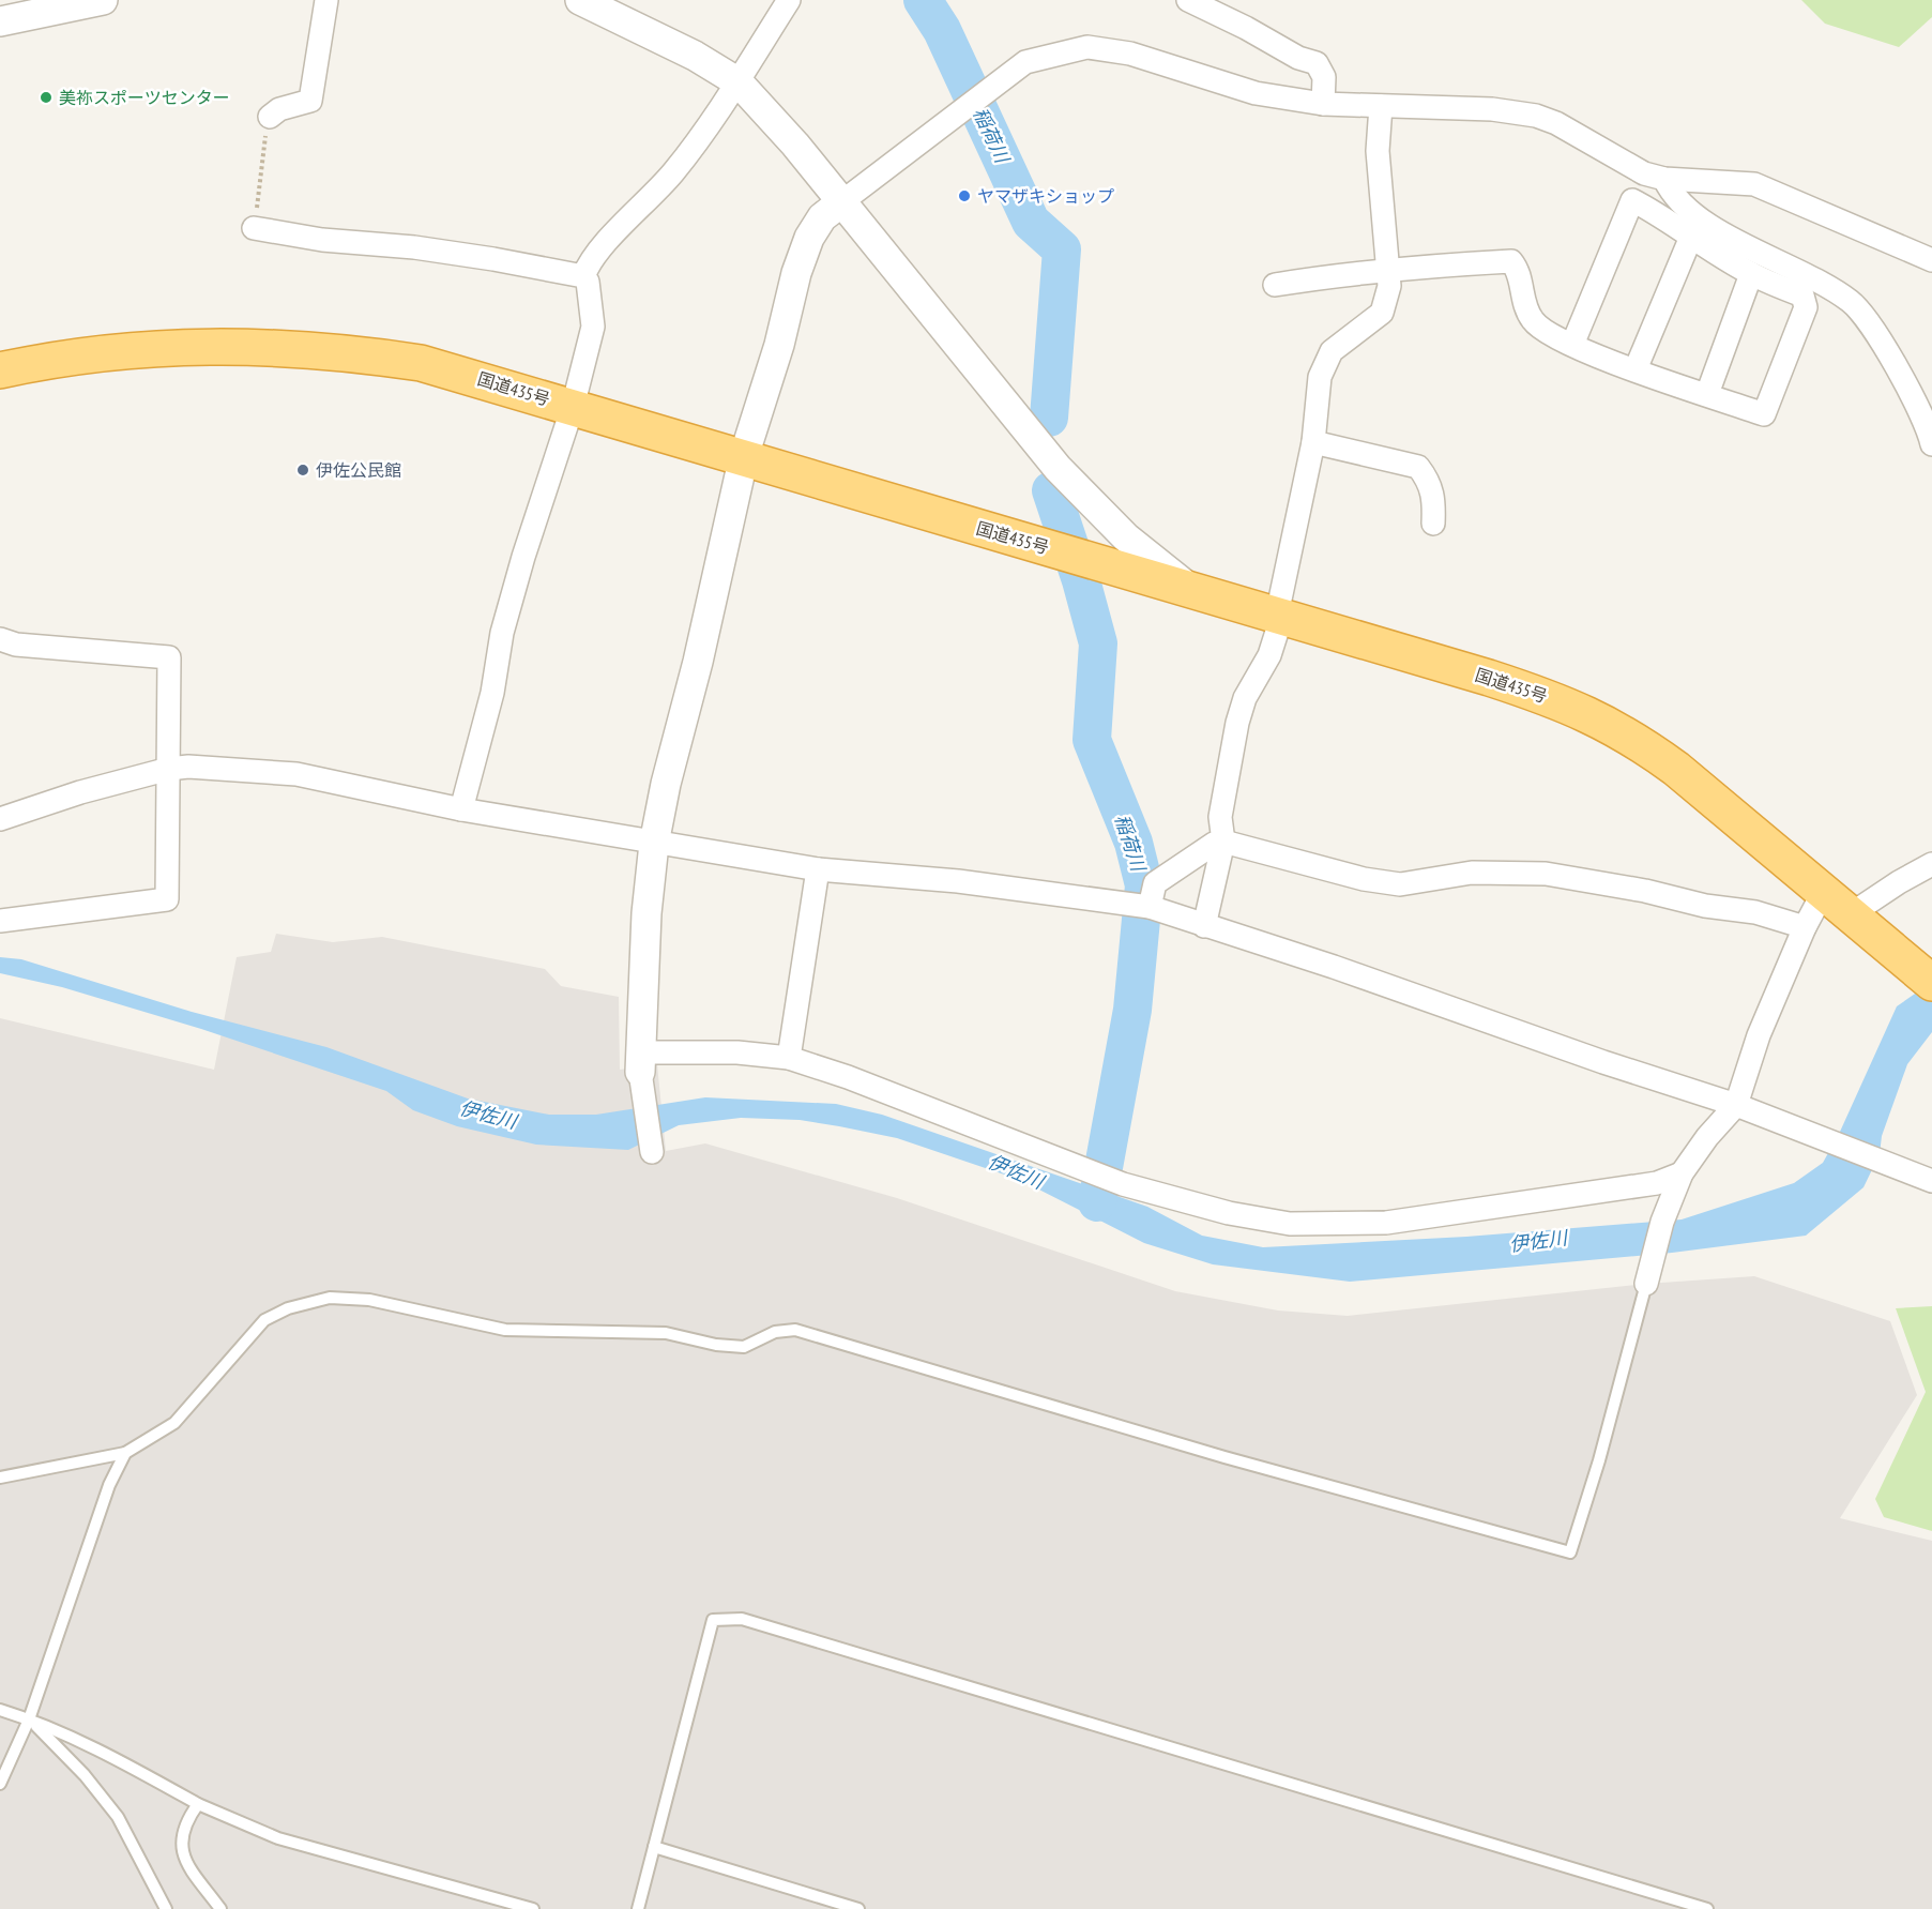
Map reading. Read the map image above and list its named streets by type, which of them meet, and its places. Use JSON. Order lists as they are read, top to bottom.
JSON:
{
  "streets": {
    "highway": ["国道435号"]
  },
  "water": ["稲荷川", "伊佐川"],
  "places": ["美祢スポーツセンター", "ヤマザキショップ", "伊佐公民館"]
}
